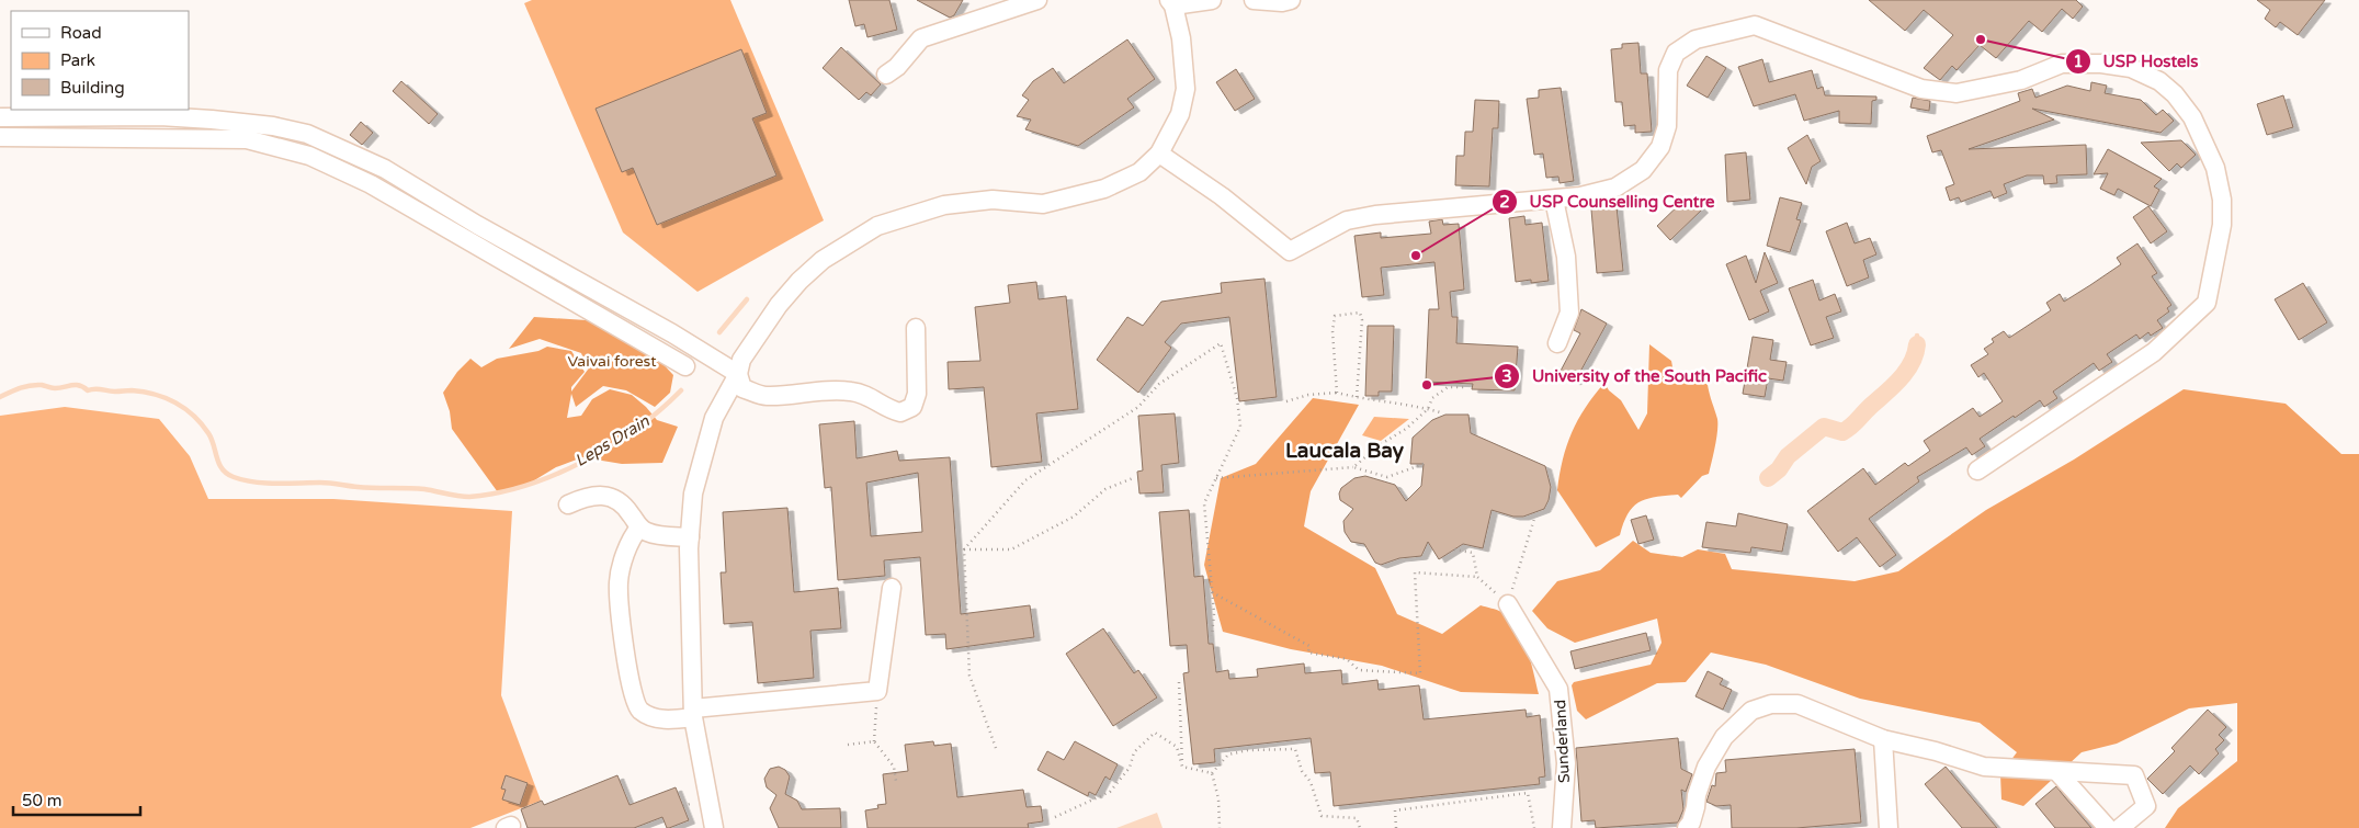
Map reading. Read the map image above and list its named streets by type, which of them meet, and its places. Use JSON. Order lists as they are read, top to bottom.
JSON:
{
  "streets": {
    "street": ["Sunderland"]
  },
  "districts": ["Laucala Bay"],
  "water": ["Leps Drain"],
  "parks": ["Vaivai forest"],
  "places": ["USP Hostels", "USP Counselling Centre", "University of the South Pacific"],
  "legend": ["Road", "Park", "Building"],
  "scale_bar": "50 m"
}
